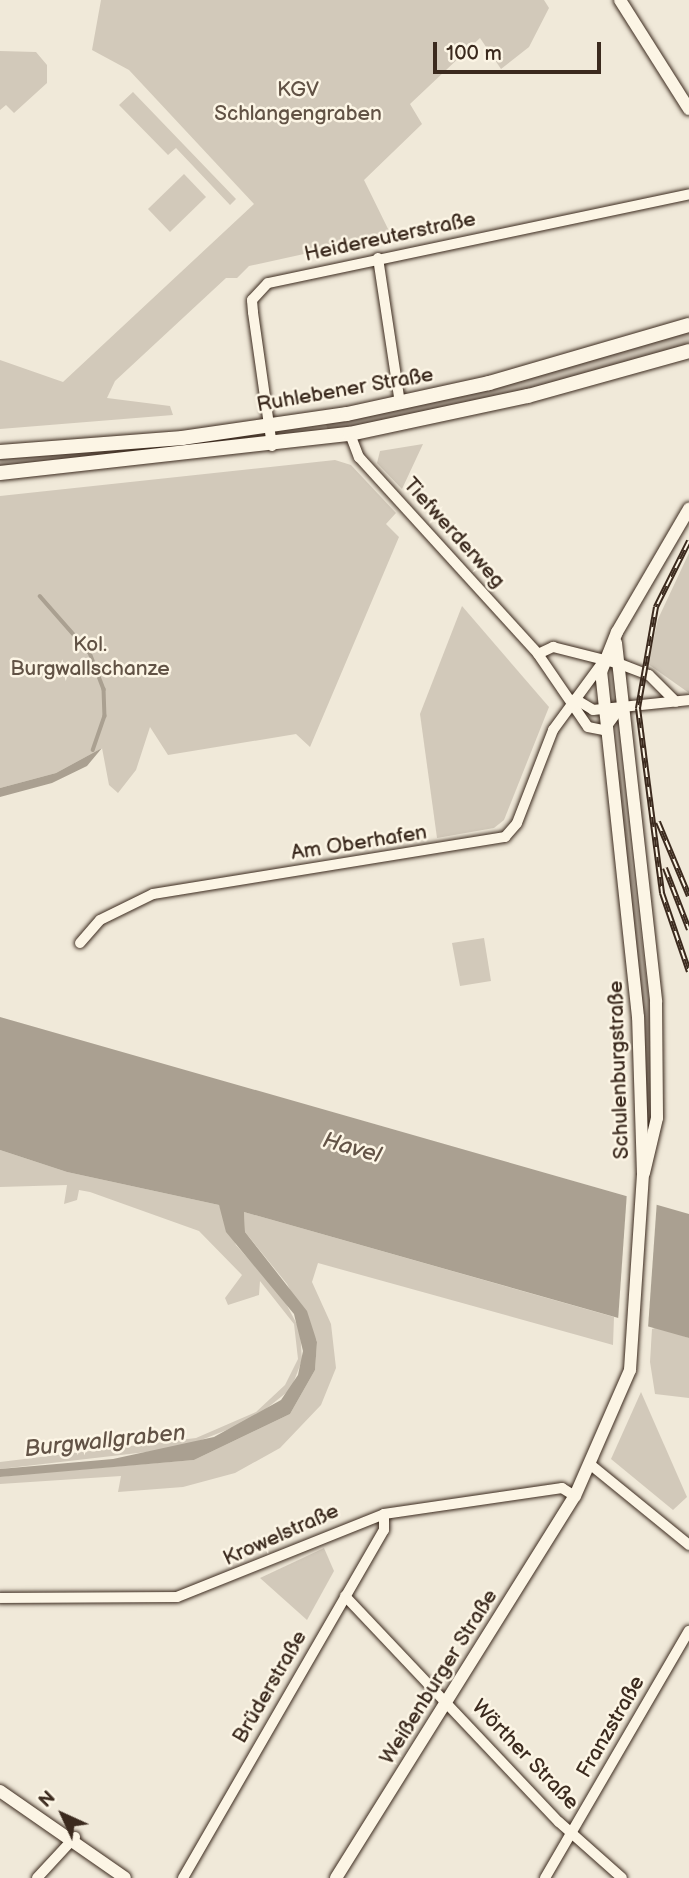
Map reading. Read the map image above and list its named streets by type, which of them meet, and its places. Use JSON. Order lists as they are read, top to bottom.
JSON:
{
  "streets": {
    "main road": ["Ruhlebener Straße"],
    "street": [
      "Heidereuterstraße",
      "Tiefwerderweg",
      "Am Oberhafen",
      "Schulenburgstraße",
      "Krowelstraße",
      "Weißenburger Straße",
      "Brüderstraße",
      "Franzstraße",
      "Wörther Straße"
    ]
  },
  "crossings": [
    ["Heidereuterstraße", "Ruhlebener Straße"],
    ["Ruhlebener Straße", "Tiefwerderweg"],
    ["Tiefwerderweg", "Am Oberhafen"],
    ["Tiefwerderweg", "Schulenburgstraße"],
    ["Schulenburgstraße", "Weißenburger Straße"],
    ["Krowelstraße", "Weißenburger Straße"],
    ["Krowelstraße", "Brüderstraße"],
    ["Weißenburger Straße", "Wörther Straße"],
    ["Brüderstraße", "Wörther Straße"],
    ["Franzstraße", "Wörther Straße"]
  ],
  "water": ["Havel", "Burgwallgraben"],
  "parks": ["KGV Schlangengraben", "Kol. Burgwallschanze"],
  "scale_bar": "100 m",
  "north": "top left"
}
